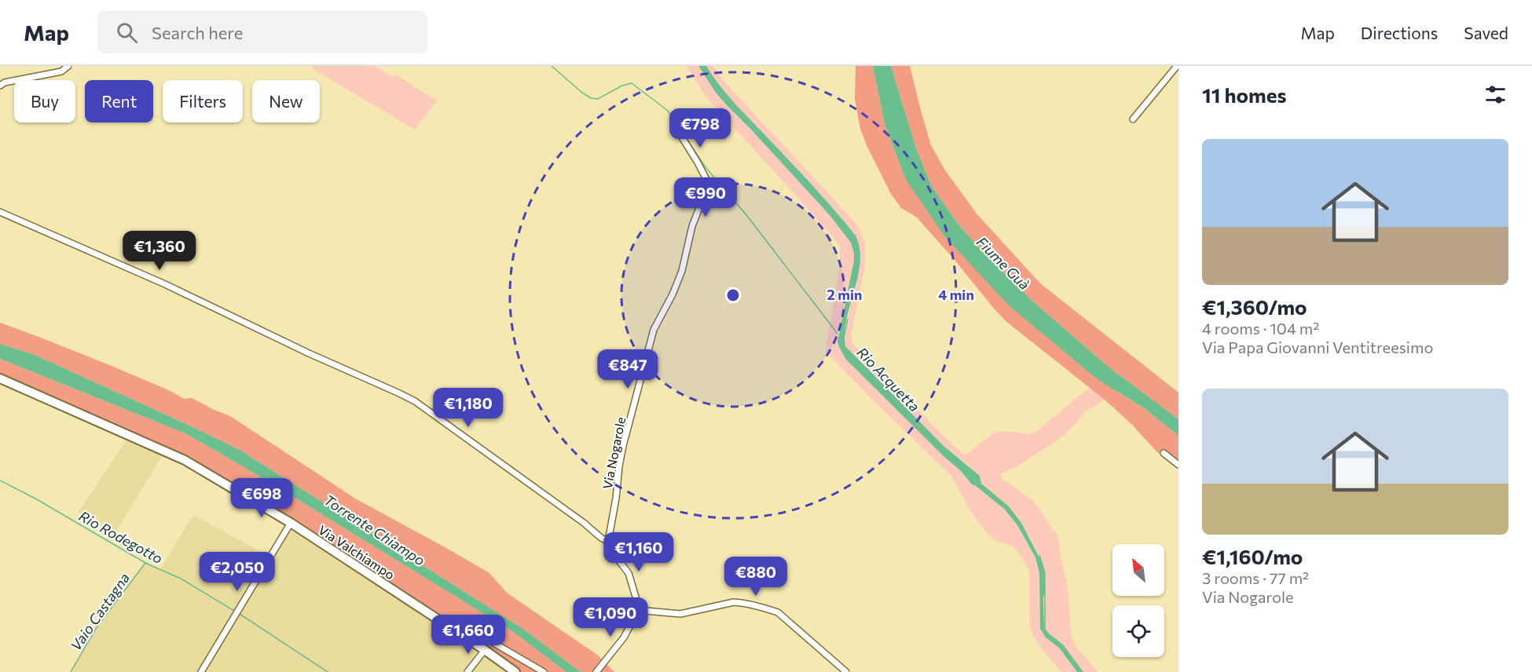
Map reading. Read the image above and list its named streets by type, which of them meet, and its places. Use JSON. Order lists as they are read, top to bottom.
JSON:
{
  "streets": {
    "main road": ["Via Valchiampo"],
    "street": ["Via Nogarole"]
  },
  "water": [
    "Fiume Guà",
    "Rio Acquetta",
    "Torrente Chiampo",
    "Rio Rodegotto",
    "Vaio Castagna"
  ],
  "north": "top left",
  "page": {
    "header": "Map",
    "search": "Search here",
    "nav": ["Map", "Directions", "Saved"],
    "heading": "11 homes",
    "chip": [
      "Buy",
      "Rent",
      "Filters",
      "New"
    ],
    "price": [
      "€798",
      "€990",
      "€1,360",
      "€847",
      "€1,180",
      "€698",
      "€1,160",
      "€2,050",
      "€880",
      "€1,090",
      "€1,660"
    ],
    "list": [
      {
        "name": "€1,360/mo",
        "note": "4 rooms · 104 m² · Via Papa Giovanni Ventitreesimo"
      },
      {
        "name": "€1,160/mo",
        "note": "3 rooms · 77 m² · Via Nogarole"
      }
    ]
  },
  "rings": ["2 min", "4 min"]
}
